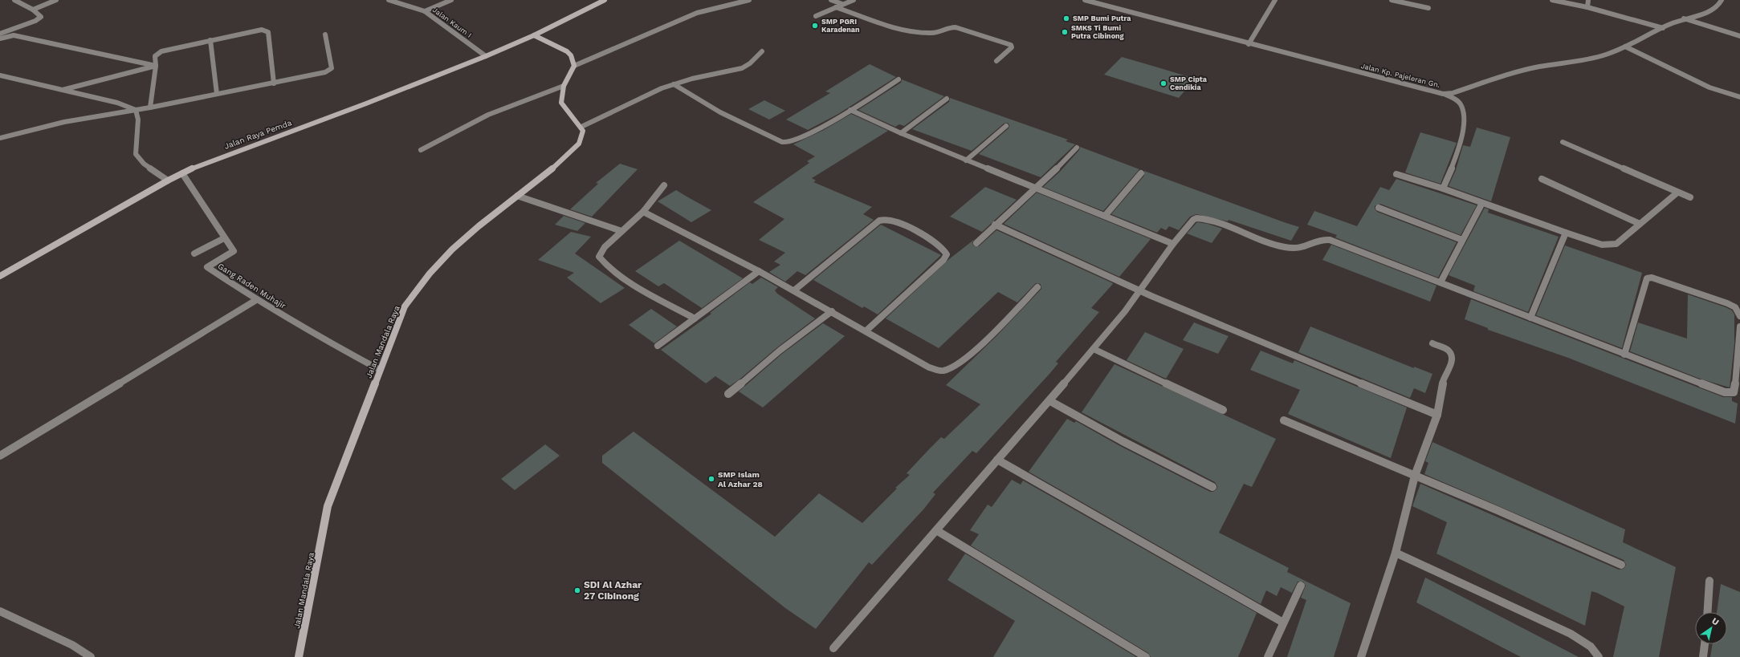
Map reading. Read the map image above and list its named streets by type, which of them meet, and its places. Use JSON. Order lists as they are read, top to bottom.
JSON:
{
  "streets": {
    "street": [
      "Jalan Kaum I",
      "Jalan Kp. Pajeleran Gn.",
      "Jalan Raya Pemda",
      "Gang Raden Muhajir",
      "Jalan Mandala Raya"
    ]
  },
  "crossings": [
    ["Jalan Kaum I", "Jalan Raya Pemda"],
    ["Jalan Raya Pemda", "Gang Raden Muhajir"],
    ["Gang Raden Muhajir", "Jalan Mandala Raya"]
  ],
  "places": [
    "SMP Bumi Putra",
    "SMP PGRI Karadenan",
    "SMKS Ti Bumi Putra Cibinong",
    "SMP Cipta Cendikia",
    "SMP Islam Al Azhar 28",
    "SDI Al Azhar 27 Cibinong"
  ],
  "north": "top right"
}
